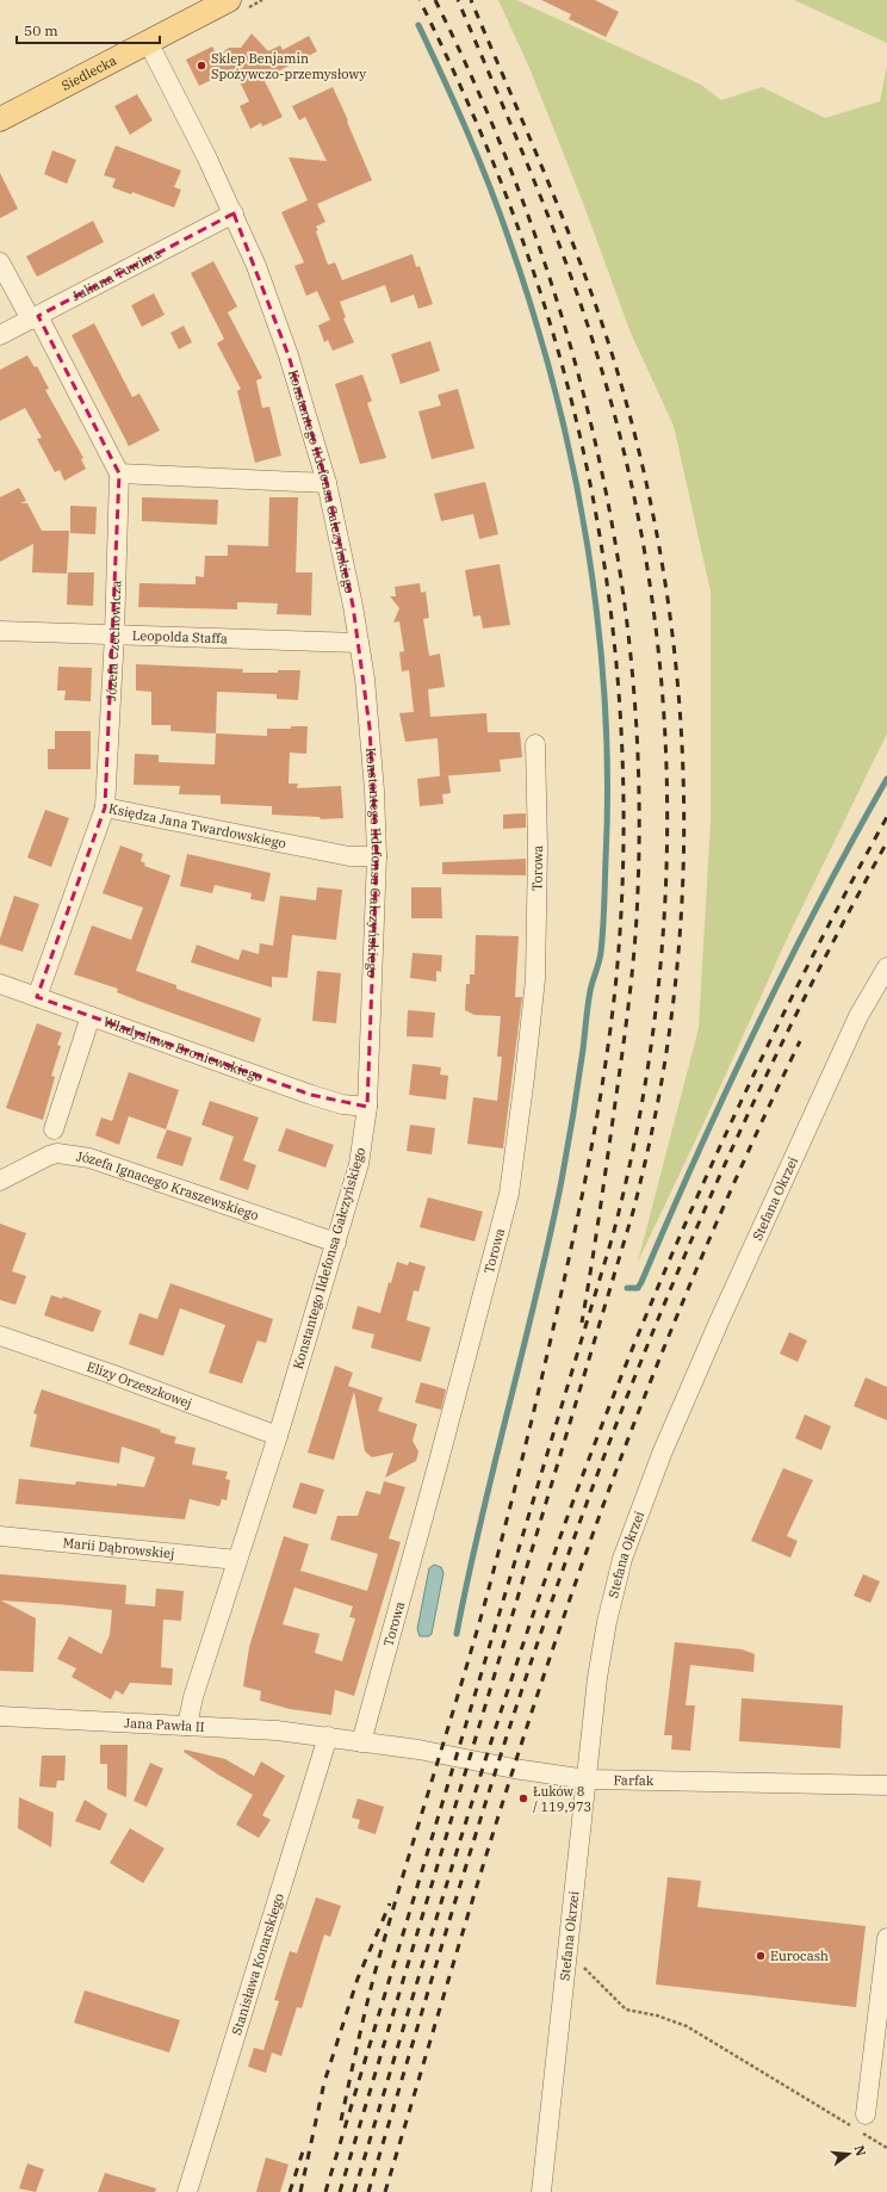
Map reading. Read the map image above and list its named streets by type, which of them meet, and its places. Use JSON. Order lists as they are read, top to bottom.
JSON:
{
  "streets": {
    "main road": ["Siedlecka"],
    "street": [
      "Juliana Tuwima",
      "Konstantego Ildefonsa Gałczyńskiego",
      "Leopolda Staffa",
      "Józefa Czechowicza",
      "Księdza Jana Twardowskiego",
      "Torowa",
      "Władysława Broniewskiego",
      "Józefa Ignacego Kraszewskiego",
      "Stefana Okrzei",
      "Elizy Orzeszkowej",
      "Marii Dąbrowskiej",
      "Jana Pawła II",
      "Farfak",
      "Stanisława Konarskiego"
    ]
  },
  "crossings": [
    ["Siedlecka", "Konstantego Ildefonsa Gałczyńskiego"],
    ["Juliana Tuwima", "Konstantego Ildefonsa Gałczyńskiego"],
    ["Juliana Tuwima", "Józefa Czechowicza"],
    ["Konstantego Ildefonsa Gałczyńskiego", "Leopolda Staffa"],
    ["Konstantego Ildefonsa Gałczyńskiego", "Księdza Jana Twardowskiego"],
    ["Konstantego Ildefonsa Gałczyńskiego", "Władysława Broniewskiego"],
    ["Konstantego Ildefonsa Gałczyńskiego", "Józefa Ignacego Kraszewskiego"],
    ["Konstantego Ildefonsa Gałczyńskiego", "Elizy Orzeszkowej"],
    ["Konstantego Ildefonsa Gałczyńskiego", "Marii Dąbrowskiej"],
    ["Konstantego Ildefonsa Gałczyńskiego", "Jana Pawła II"],
    ["Leopolda Staffa", "Józefa Czechowicza"],
    ["Józefa Czechowicza", "Księdza Jana Twardowskiego"],
    ["Księdza Jana Twardowskiego", "Władysława Broniewskiego"],
    ["Torowa", "Farfak"],
    ["Stefana Okrzei", "Farfak"],
    ["Jana Pawła II", "Farfak"],
    ["Jana Pawła II", "Stanisława Konarskiego"],
    ["Farfak", "Stanisława Konarskiego"]
  ],
  "places": ["Sklep Benjamin Spożywczo-przemysłowy", "Łuków 8 / 119,973", "Eurocash"],
  "scale_bar": "50 m",
  "north": "right"
}
